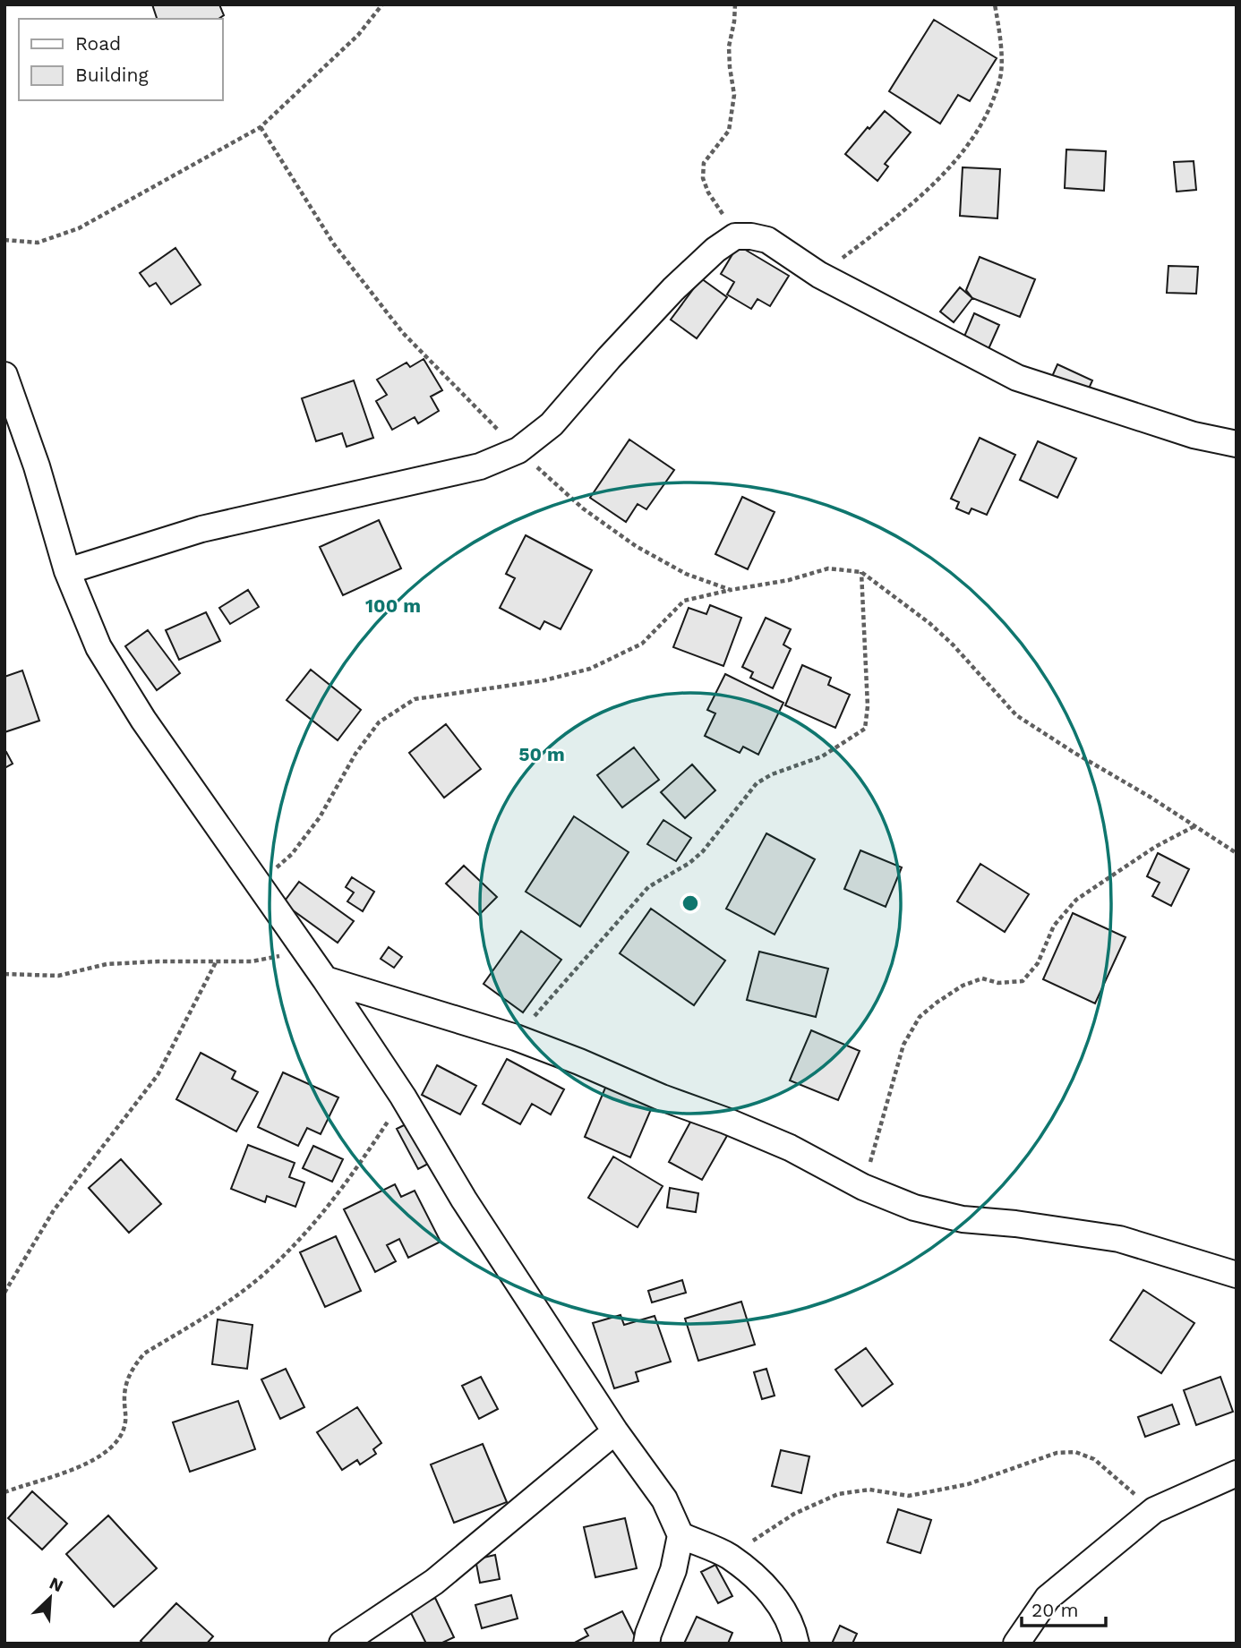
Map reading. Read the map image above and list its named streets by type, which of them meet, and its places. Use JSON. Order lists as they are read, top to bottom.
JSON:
{
  "legend": ["Road", "Building"],
  "scale_bar": "20 m",
  "north": "top right",
  "rings": ["100 m", "50 m"]
}
